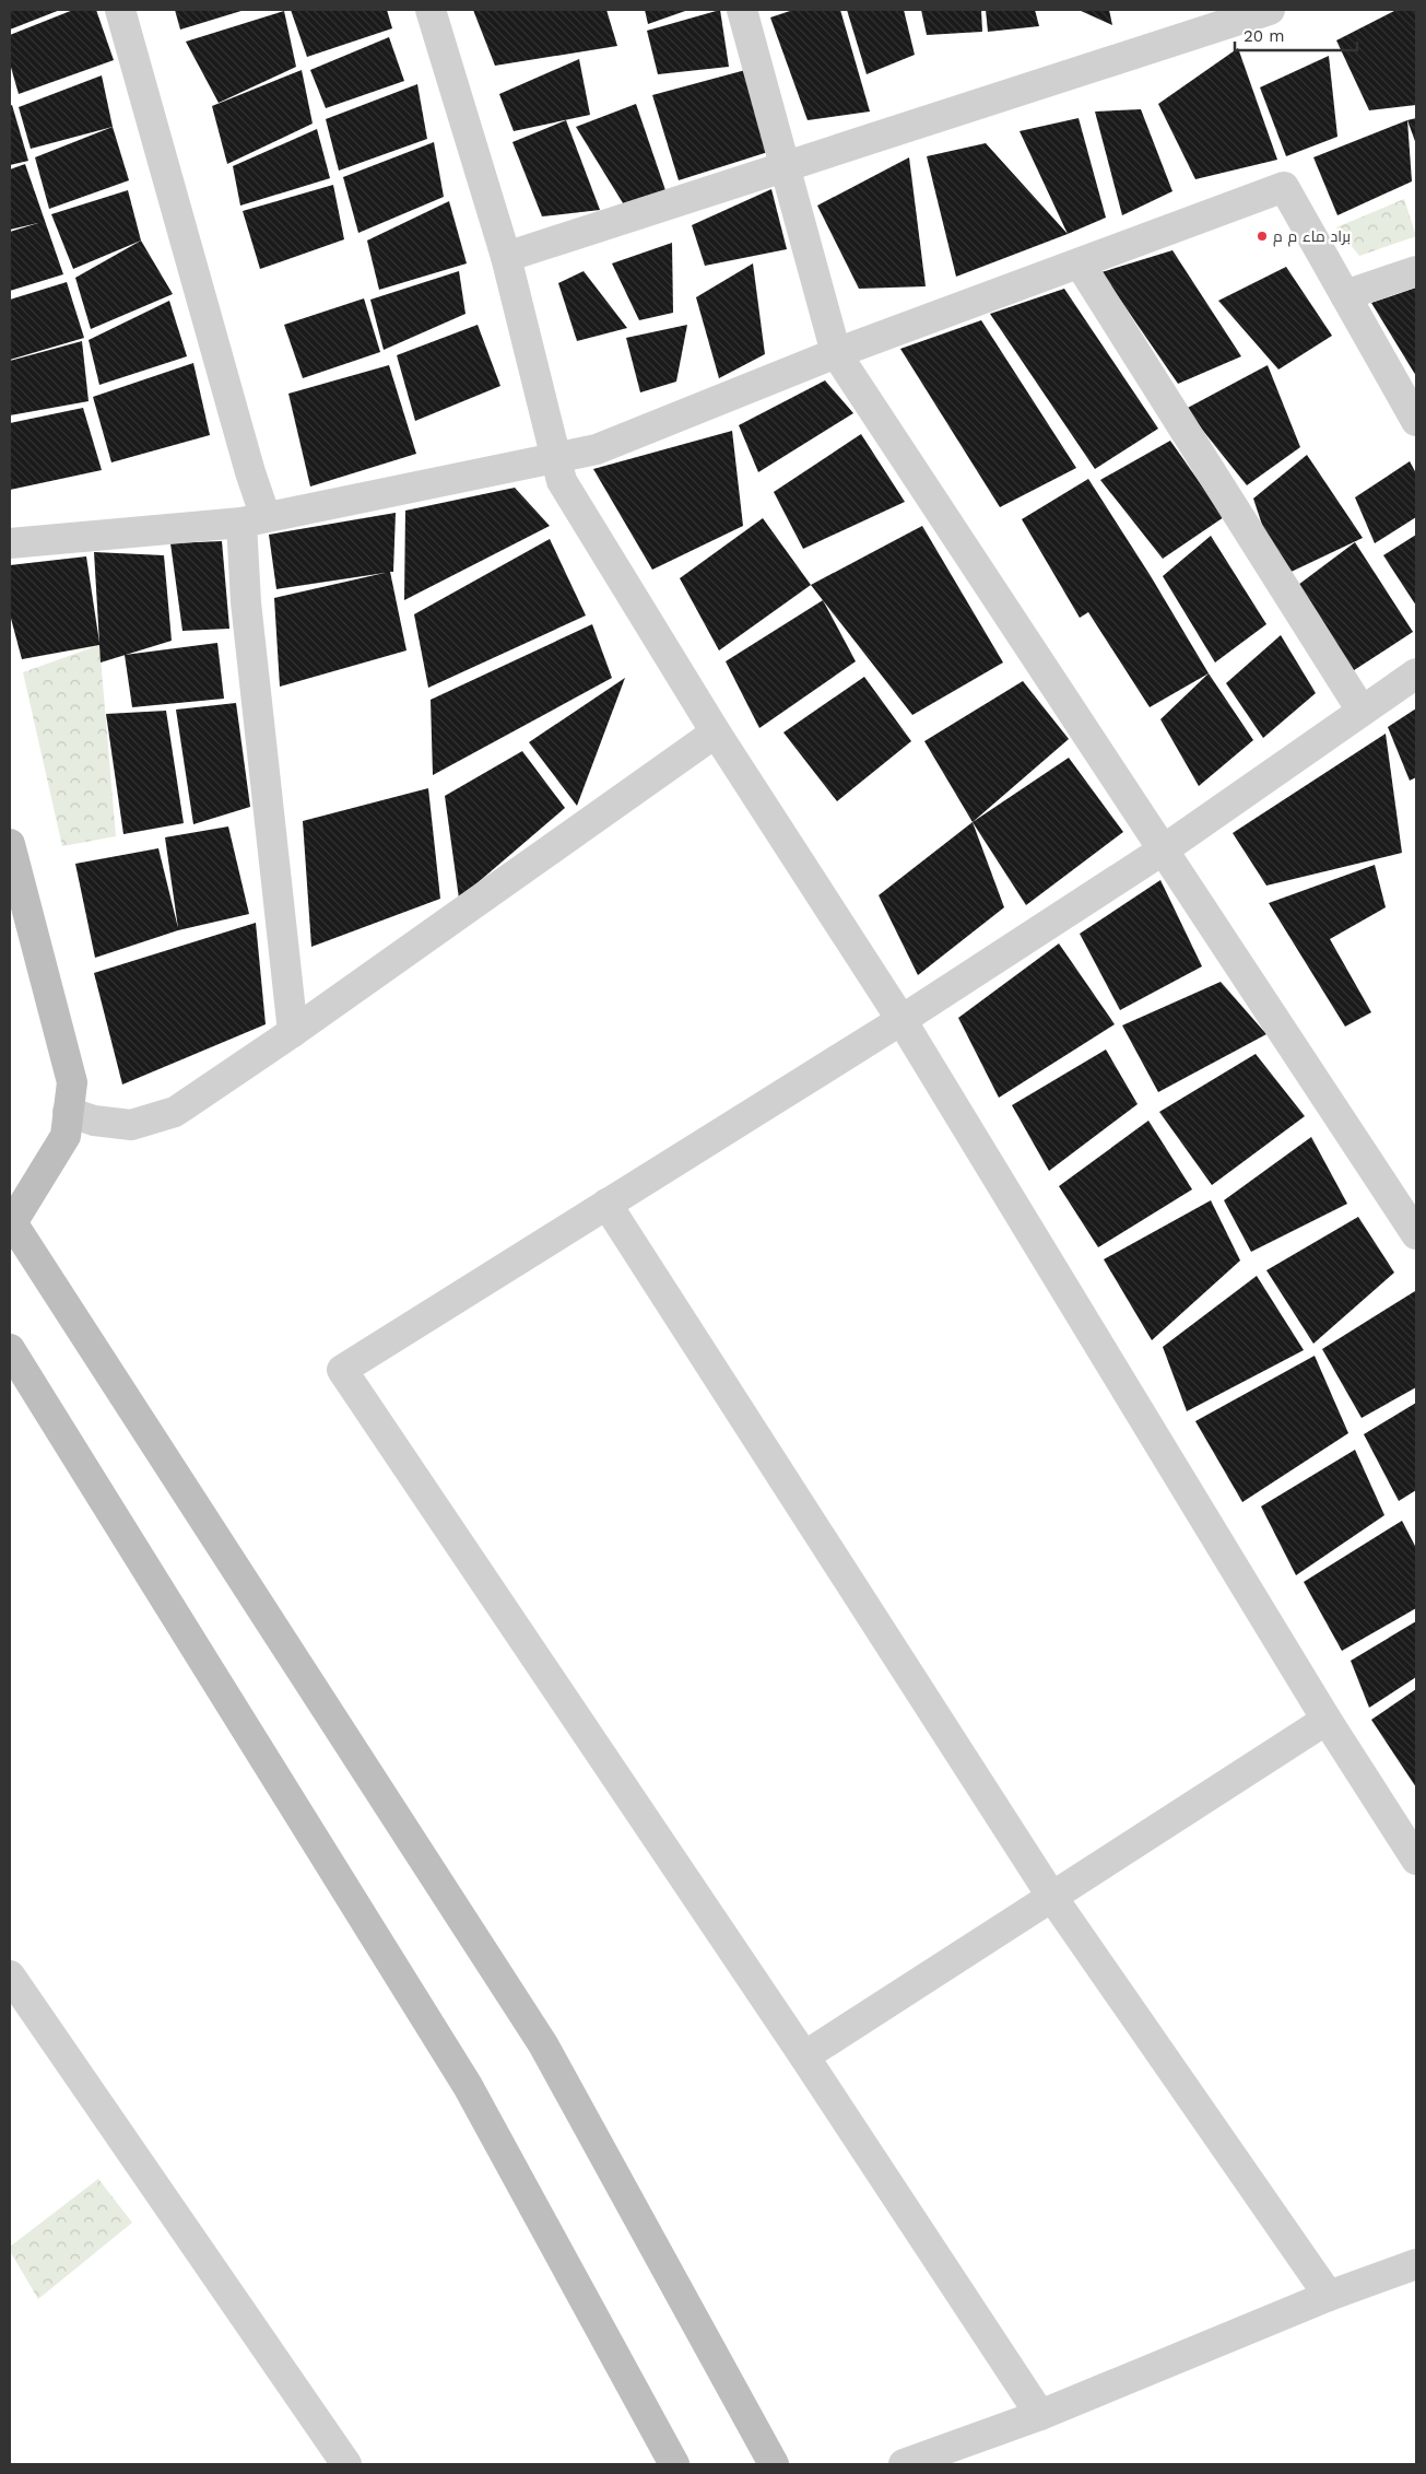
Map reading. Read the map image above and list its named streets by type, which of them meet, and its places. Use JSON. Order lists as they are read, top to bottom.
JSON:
{
  "places": ["براد ماء م م"],
  "scale_bar": "20 m"
}
